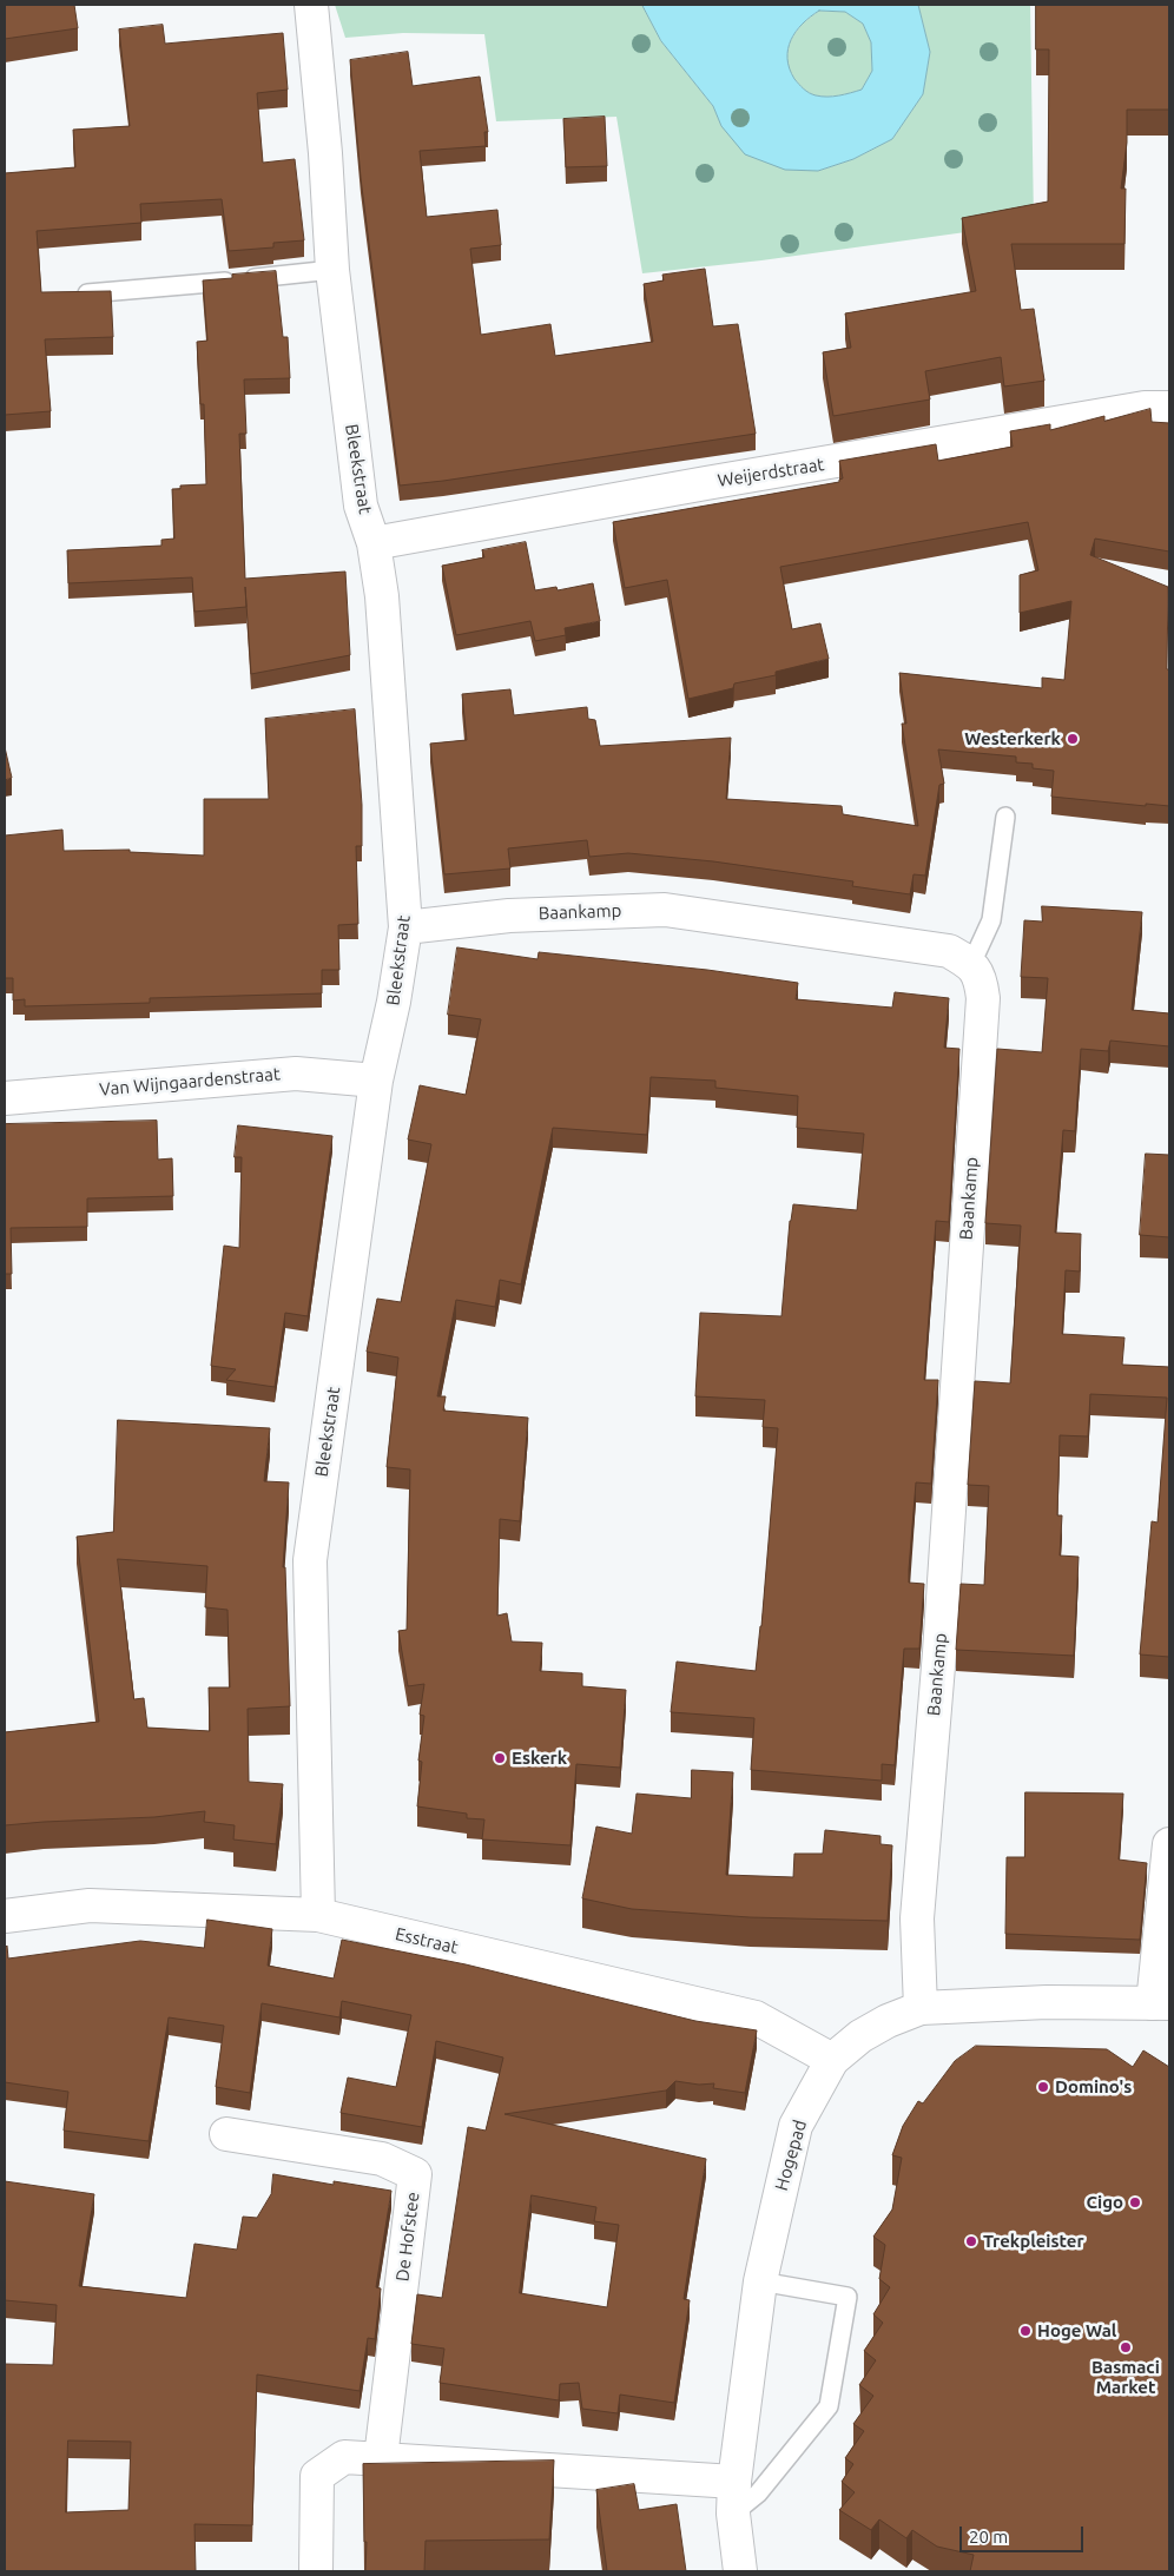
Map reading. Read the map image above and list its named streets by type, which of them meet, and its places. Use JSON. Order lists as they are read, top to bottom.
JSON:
{
  "streets": {
    "street": [
      "Bleekstraat",
      "Weijerdstraat",
      "Baankamp",
      "Van Wijngaardenstraat",
      "Esstraat",
      "Hogepad",
      "De Hofstee"
    ]
  },
  "crossings": [
    ["Bleekstraat", "Weijerdstraat"],
    ["Bleekstraat", "Baankamp"],
    ["Bleekstraat", "Van Wijngaardenstraat"],
    ["Bleekstraat", "Esstraat"],
    ["Baankamp", "Hogepad"],
    ["Esstraat", "Hogepad"]
  ],
  "places": [
    "Westerkerk",
    "Eskerk",
    "Domino's",
    "Cigo",
    "Trekpleister",
    "Hoge Wal",
    "Basmaci Market"
  ],
  "scale_bar": "20 m"
}
